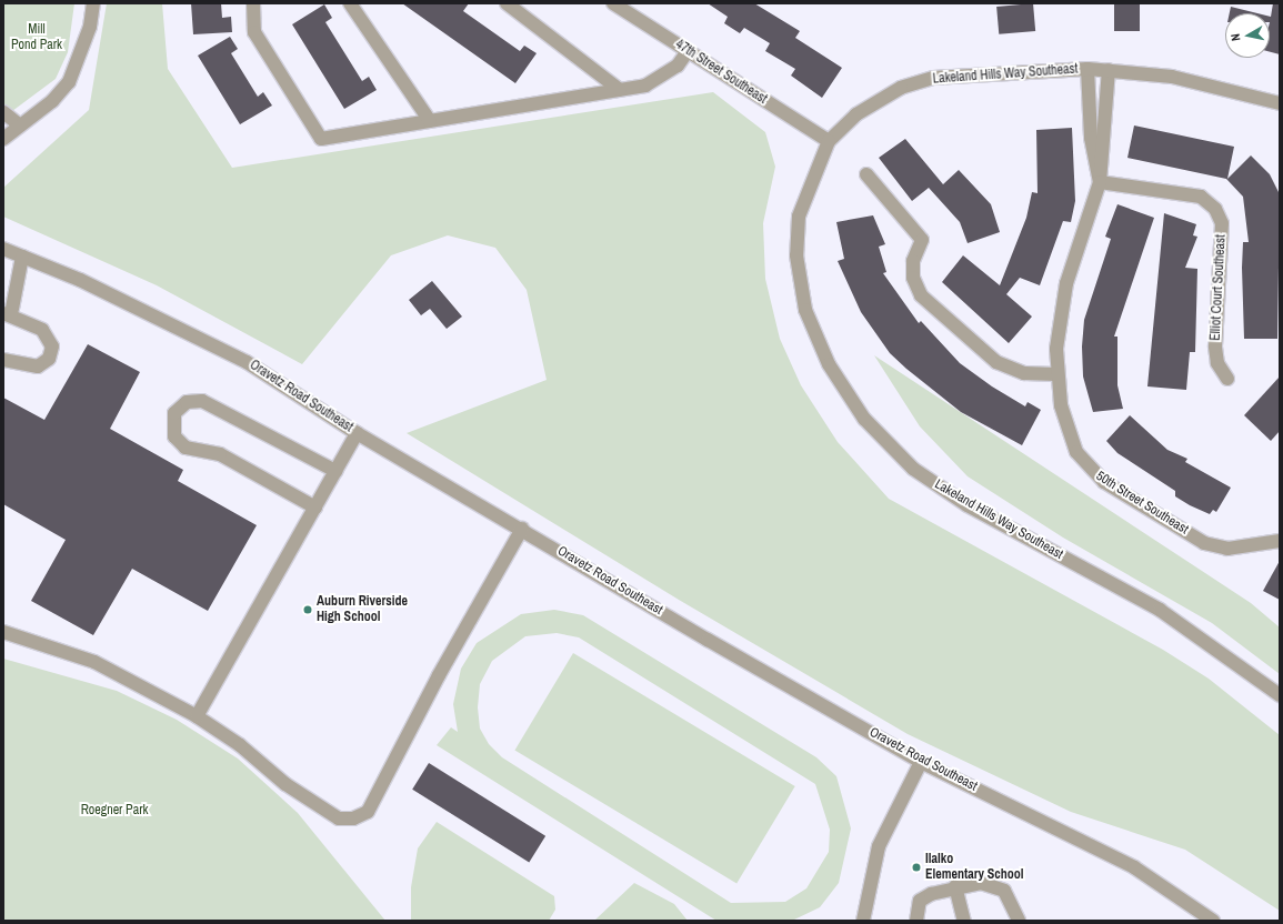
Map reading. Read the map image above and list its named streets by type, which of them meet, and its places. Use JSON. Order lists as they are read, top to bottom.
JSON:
{
  "streets": {
    "street": [
      "47th Street Southeast",
      "Lakeland Hills Way Southeast",
      "Elliot Court Southeast",
      "Oravetz Road Southeast",
      "50th Street Southeast"
    ]
  },
  "crossings": [
    ["47th Street Southeast", "Lakeland Hills Way Southeast"],
    ["Lakeland Hills Way Southeast", "50th Street Southeast"],
    ["Elliot Court Southeast", "50th Street Southeast"]
  ],
  "parks": ["Mill Pond Park", "Roegner Park"],
  "places": ["Auburn Riverside High School", "Ilalko Elementary School"],
  "north": "left"
}
